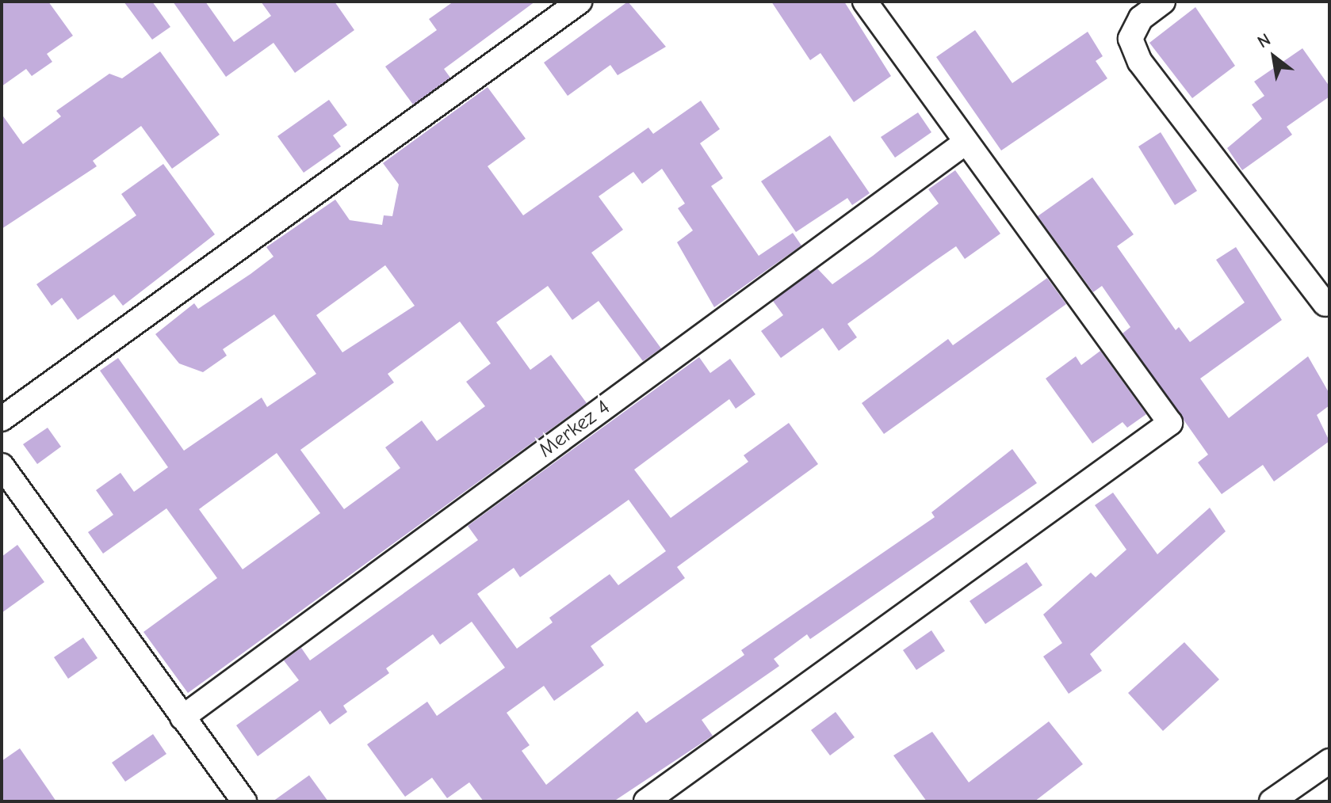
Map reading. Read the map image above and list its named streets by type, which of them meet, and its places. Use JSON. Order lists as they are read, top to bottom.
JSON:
{
  "streets": {
    "street": ["Merkez 4"]
  },
  "north": "top left"
}
